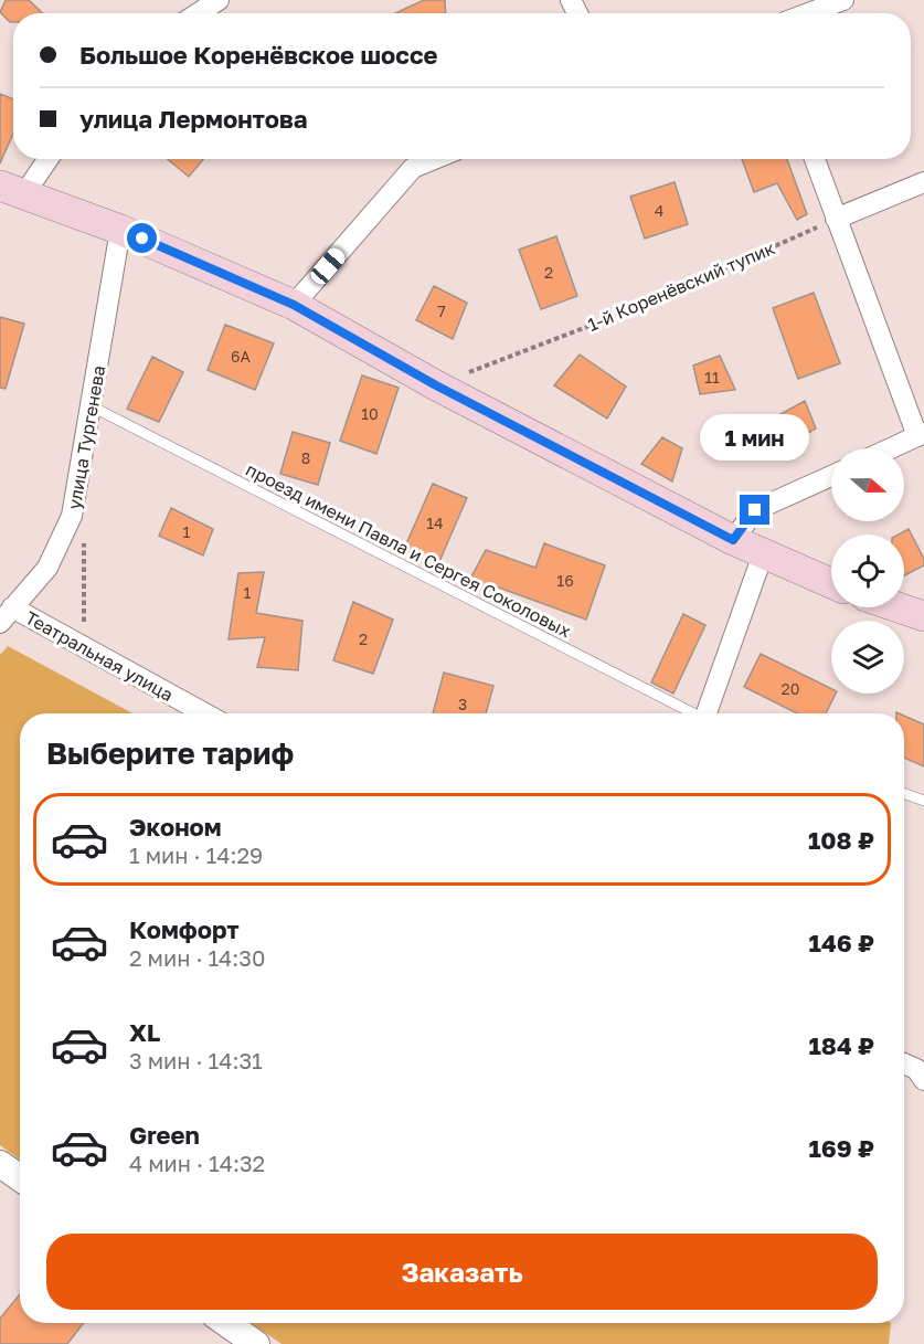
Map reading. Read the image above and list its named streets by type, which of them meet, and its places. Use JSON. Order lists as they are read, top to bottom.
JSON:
{
  "streets": {
    "street": ["улица Тургенева", "Театральная улица"],
    "lane": ["проезд имени Павла и Сергея Соколовых"],
    "path": ["1-й Коренёвский тупик"]
  },
  "crossings": [
    ["улица Тургенева", "проезд имени Павла и Сергея Соколовых"],
    ["улица Тургенева", "Театральная улица"]
  ],
  "house_numbers": [
    "4",
    "2",
    "7",
    "6А",
    "11",
    "10",
    "8",
    "14",
    "1",
    "16",
    "1",
    "2",
    "20",
    "3"
  ],
  "north": "right",
  "page": {
    "banner": ["Большое Коренёвское шоссе", "улица Лермонтова"],
    "bubble": "1 мин",
    "heading": "Выберите тариф",
    "list": [
      {
        "name": "Эконом",
        "note": "1 мин · 14:29",
        "value": "108 ₽"
      },
      {
        "name": "Комфорт",
        "note": "2 мин · 14:30",
        "value": "146 ₽"
      },
      {
        "name": "XL",
        "note": "3 мин · 14:31",
        "value": "184 ₽"
      },
      {
        "name": "Green",
        "note": "4 мин · 14:32",
        "value": "169 ₽"
      }
    ],
    "buttons": "Заказать"
  }
}
